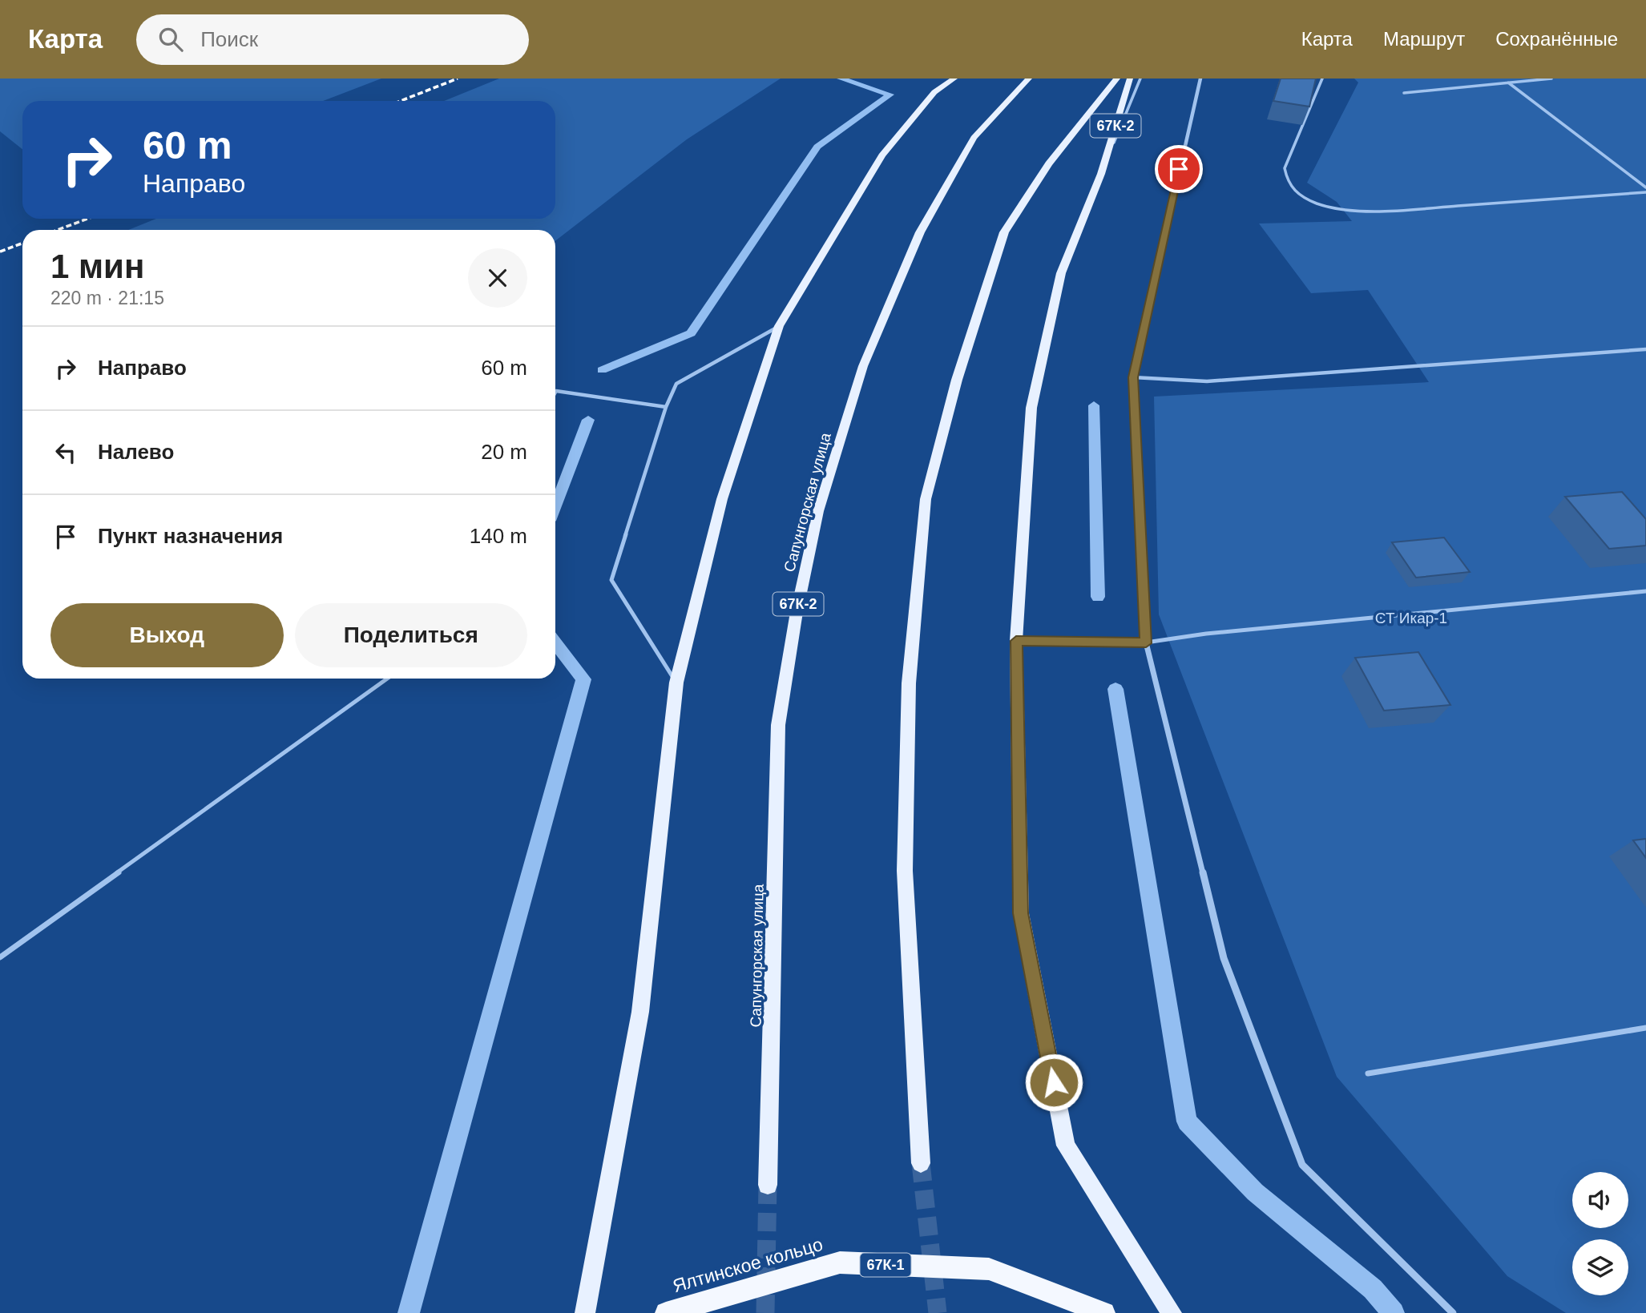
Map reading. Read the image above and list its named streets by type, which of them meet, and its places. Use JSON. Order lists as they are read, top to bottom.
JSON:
{
  "streets": {
    "highway": ["Ялтинское кольцо", "67К-1"],
    "main road": ["67К-2", "Сапунгорская улица"]
  },
  "parks": ["СТ Икар-1"],
  "page": {
    "header": "Карта",
    "search": "Поиск",
    "nav": ["Карта", "Маршрут", "Сохранённые"],
    "turn": ["60 m", "Направо"],
    "heading": ["1 мин", "220 m · 21:15"],
    "list": [
      {
        "name": "Направо",
        "value": "60 m"
      },
      {
        "name": "Налево",
        "value": "20 m"
      },
      {
        "name": "Пункт назначения",
        "value": "140 m"
      }
    ],
    "buttons": ["Выход", "Поделиться"]
  }
}
